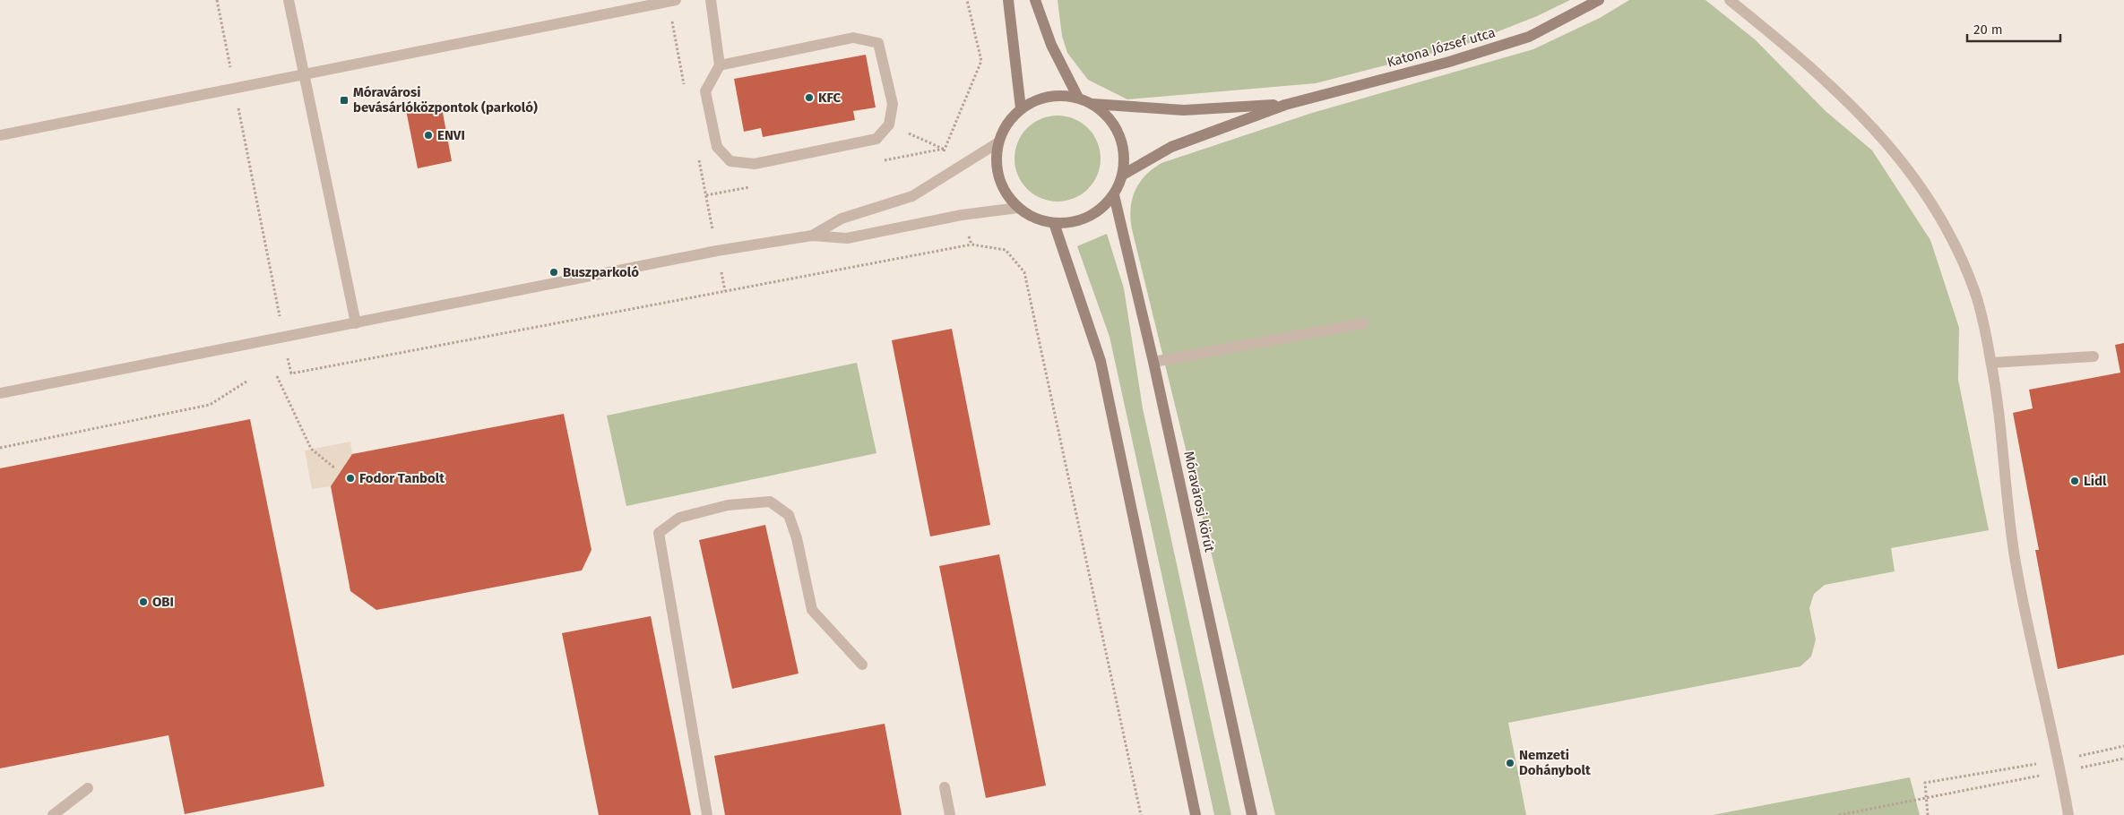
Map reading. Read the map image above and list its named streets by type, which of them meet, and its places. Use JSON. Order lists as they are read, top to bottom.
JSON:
{
  "streets": {
    "main road": ["Katona József utca", "Móravárosi körút"]
  },
  "crossings": [
    ["Katona József utca", "Móravárosi körút"]
  ],
  "places": {
    "other": [
      "KFC",
      "ENVI",
      "Buszparkoló",
      "Fodor Tanbolt",
      "Lidl",
      "OBI",
      "Nemzeti Dohánybolt"
    ],
    "transit": ["Móravárosi bevásárlóközpontok (parkoló)"]
  },
  "scale_bar": "20 m"
}
